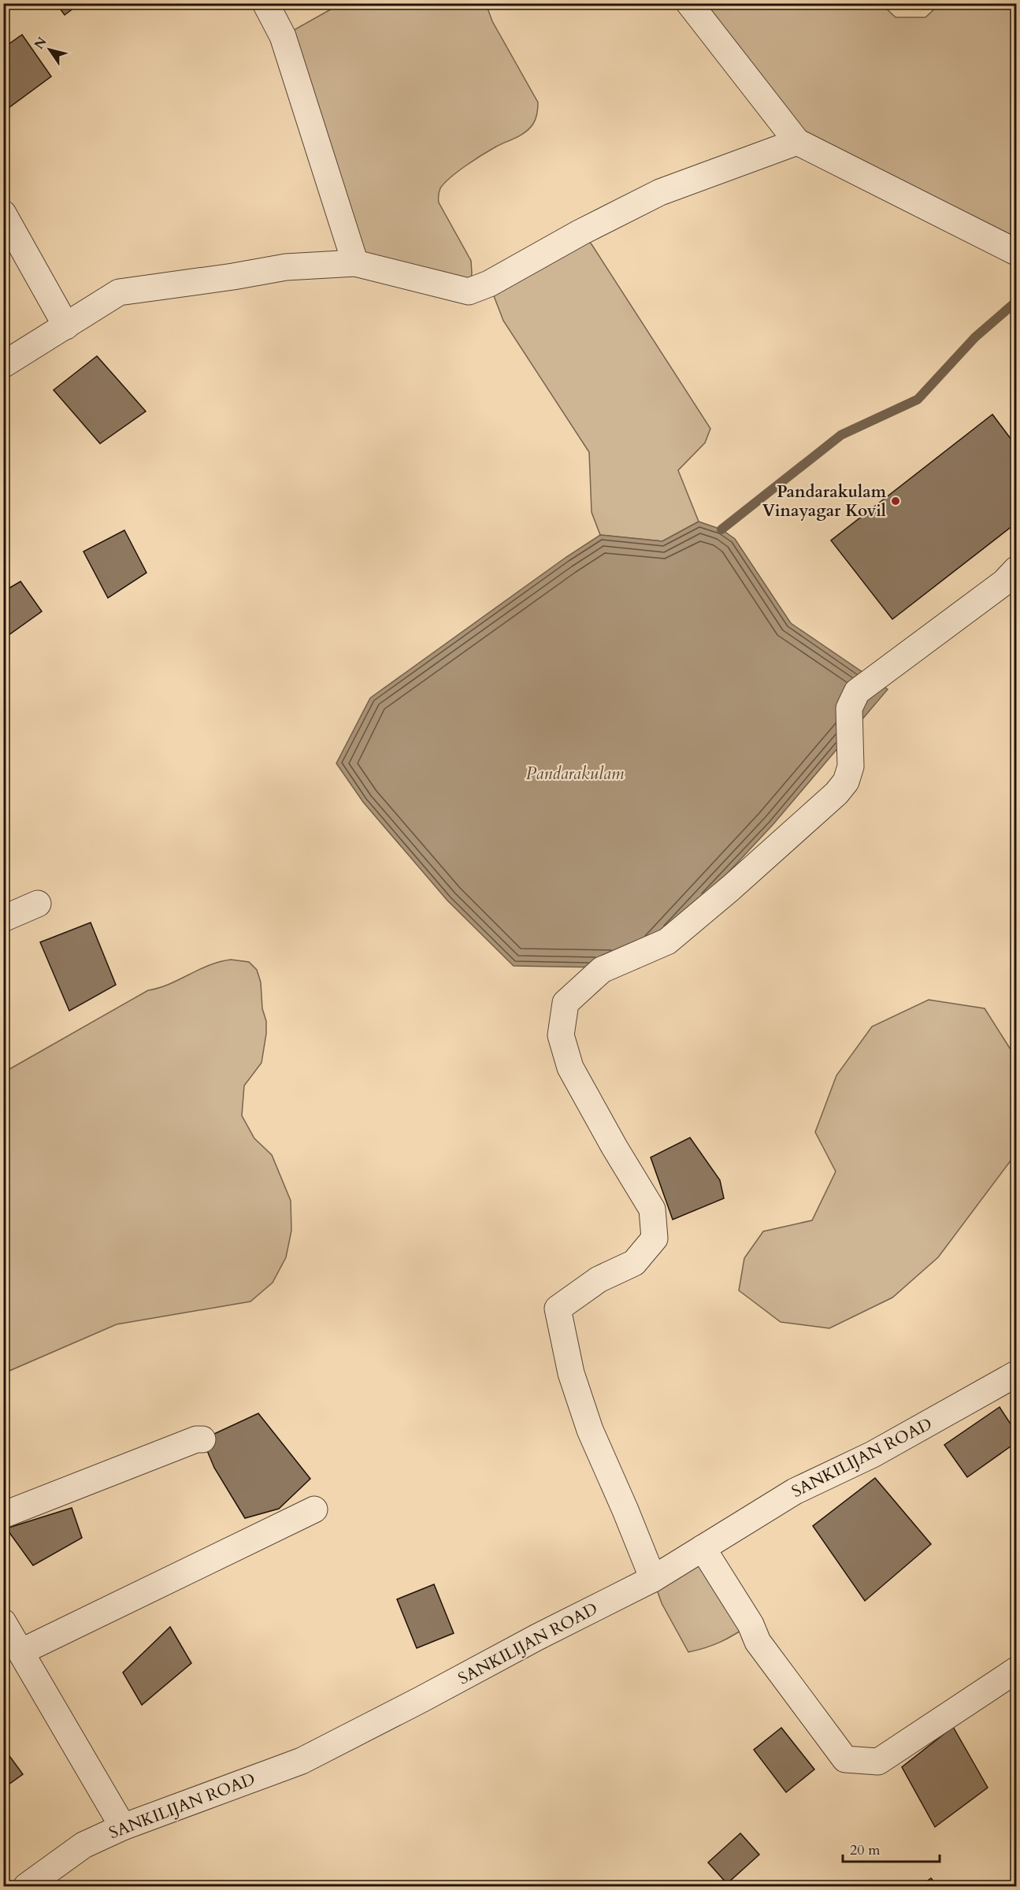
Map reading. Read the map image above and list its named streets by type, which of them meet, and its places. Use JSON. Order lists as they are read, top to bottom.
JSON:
{
  "streets": {
    "street": ["SANKILIJAN ROAD"]
  },
  "water": ["Pandarakulam"],
  "places": ["Pandarakulam Vinayagar Kovil"],
  "scale_bar": "20 m",
  "north": "top left"
}
